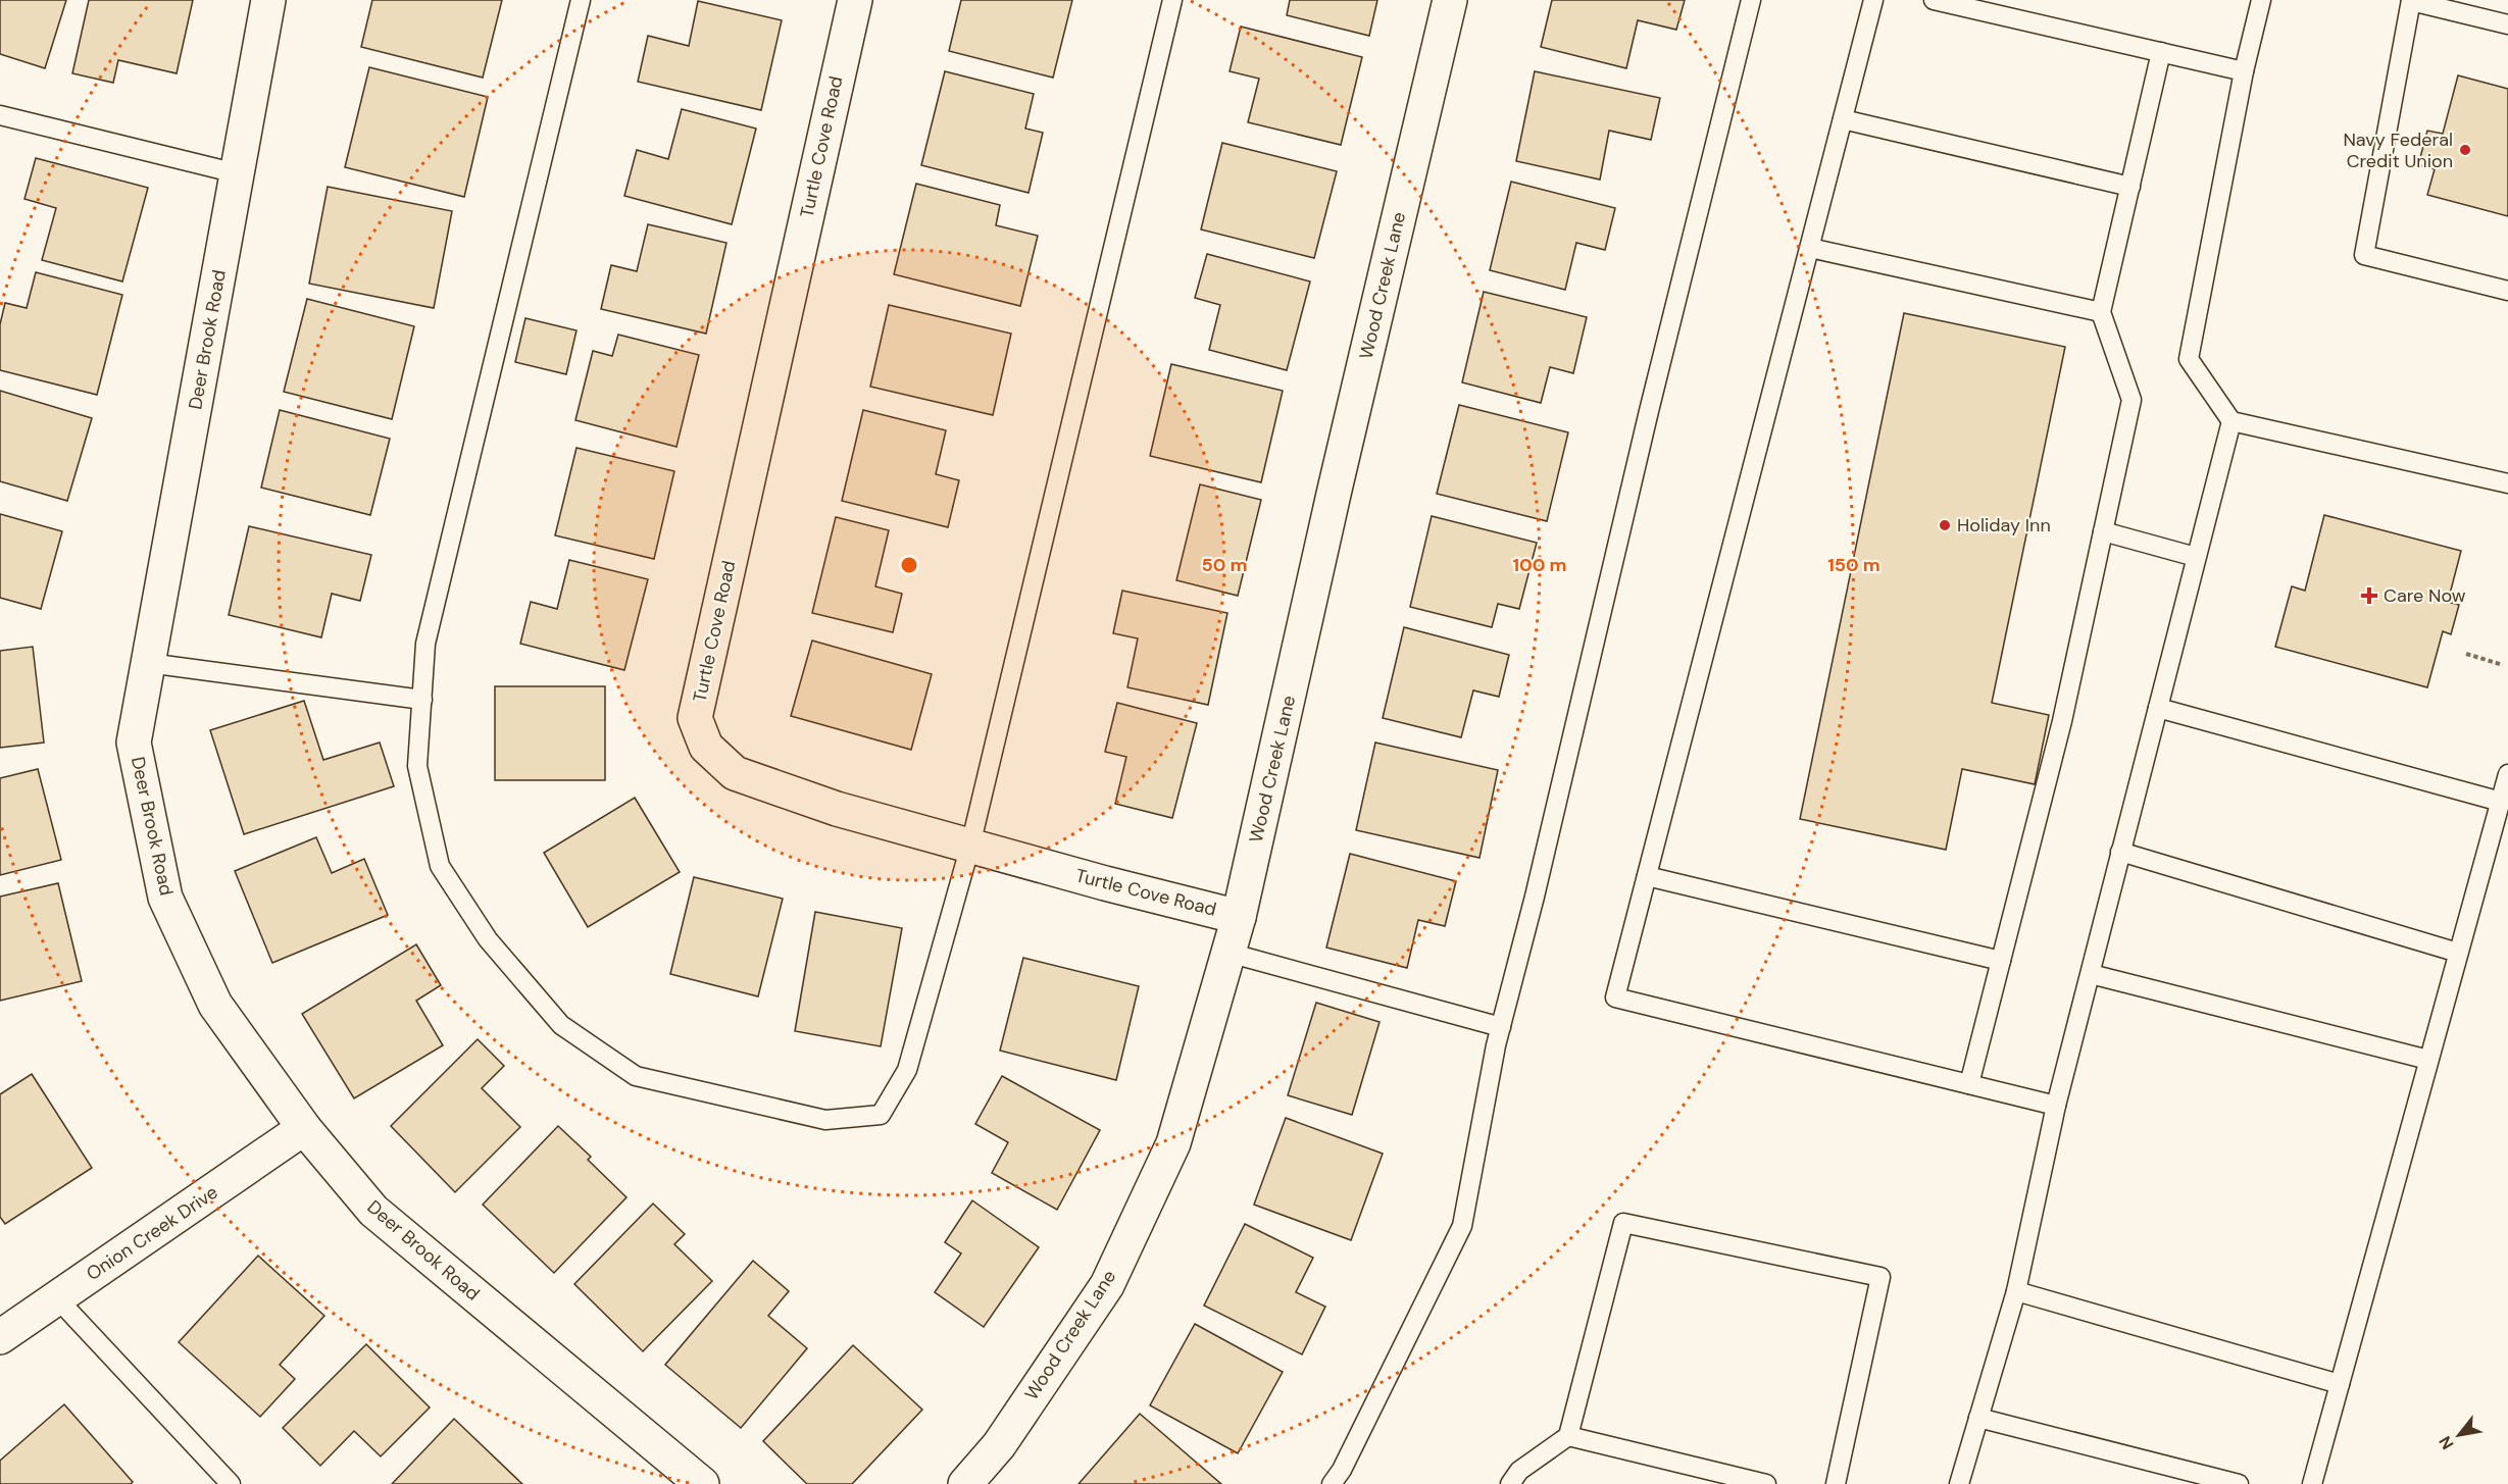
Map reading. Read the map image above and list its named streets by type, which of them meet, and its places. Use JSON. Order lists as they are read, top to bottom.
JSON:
{
  "streets": {
    "street": [
      "Turtle Cove Road",
      "Wood Creek Lane",
      "Deer Brook Road",
      "Onion Creek Drive"
    ]
  },
  "crossings": [
    ["Turtle Cove Road", "Wood Creek Lane"],
    ["Deer Brook Road", "Onion Creek Drive"]
  ],
  "places": {
    "other": ["Navy Federal Credit Union", "Holiday Inn"],
    "health": ["Care Now"]
  },
  "north": "bottom left",
  "rings": ["50 m", "100 m", "150 m"]
}
